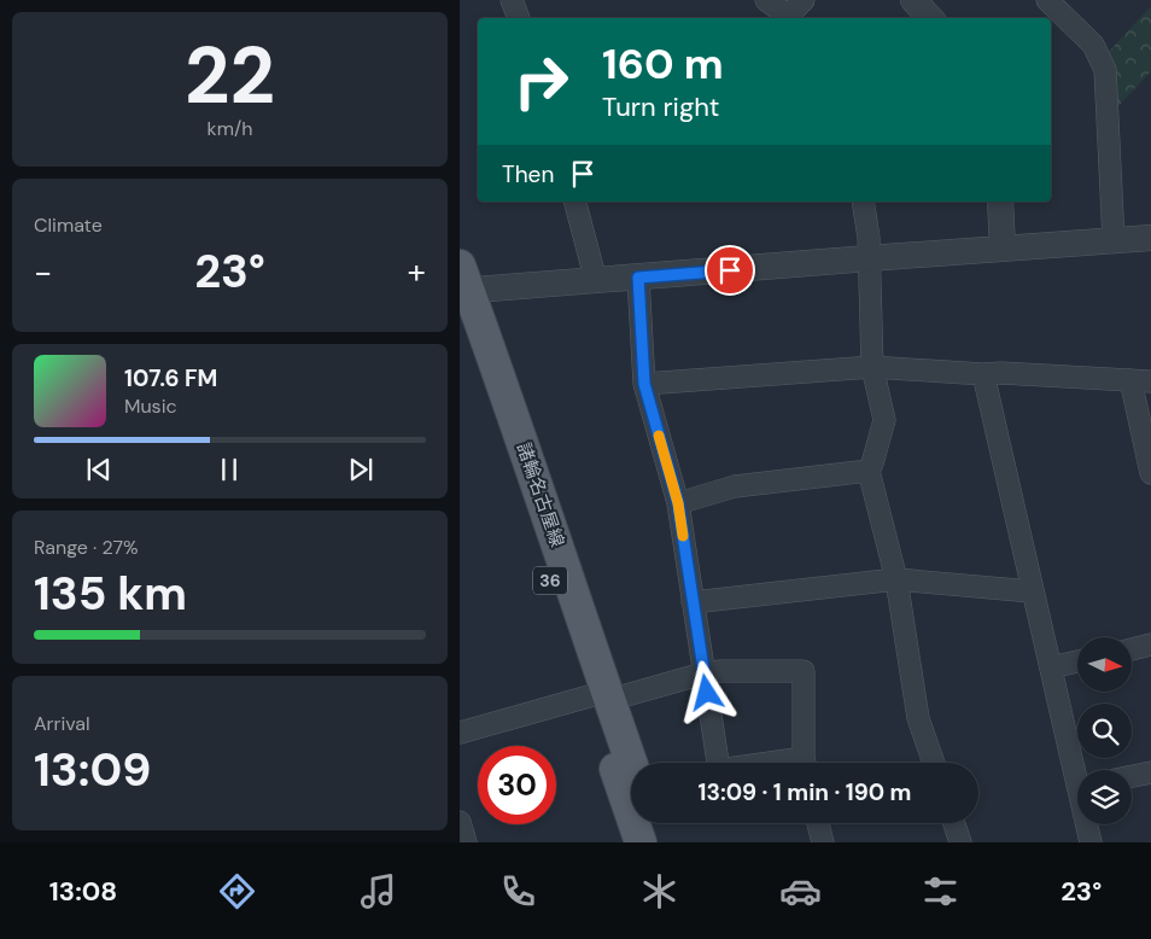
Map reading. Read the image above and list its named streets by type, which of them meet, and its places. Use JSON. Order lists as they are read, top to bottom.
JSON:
{
  "streets": {
    "main road": ["諸輪名古屋線", "36"]
  },
  "north": "right",
  "page": {
    "tile": [
      ["22", "km/h"],
      "Climate",
      ["Range · 27%", "135 km"],
      ["Arrival", "13:09"]
    ],
    "turn": ["160 m", "Turn right"],
    "then": "Then",
    "heat": ["−", "23°", "+"],
    "song": ["107.6 FM", "Music"],
    "limit": "30",
    "trip": "13:09 · 1 min · 190 m",
    "tabs": ["13:08", "23°"]
  }
}
